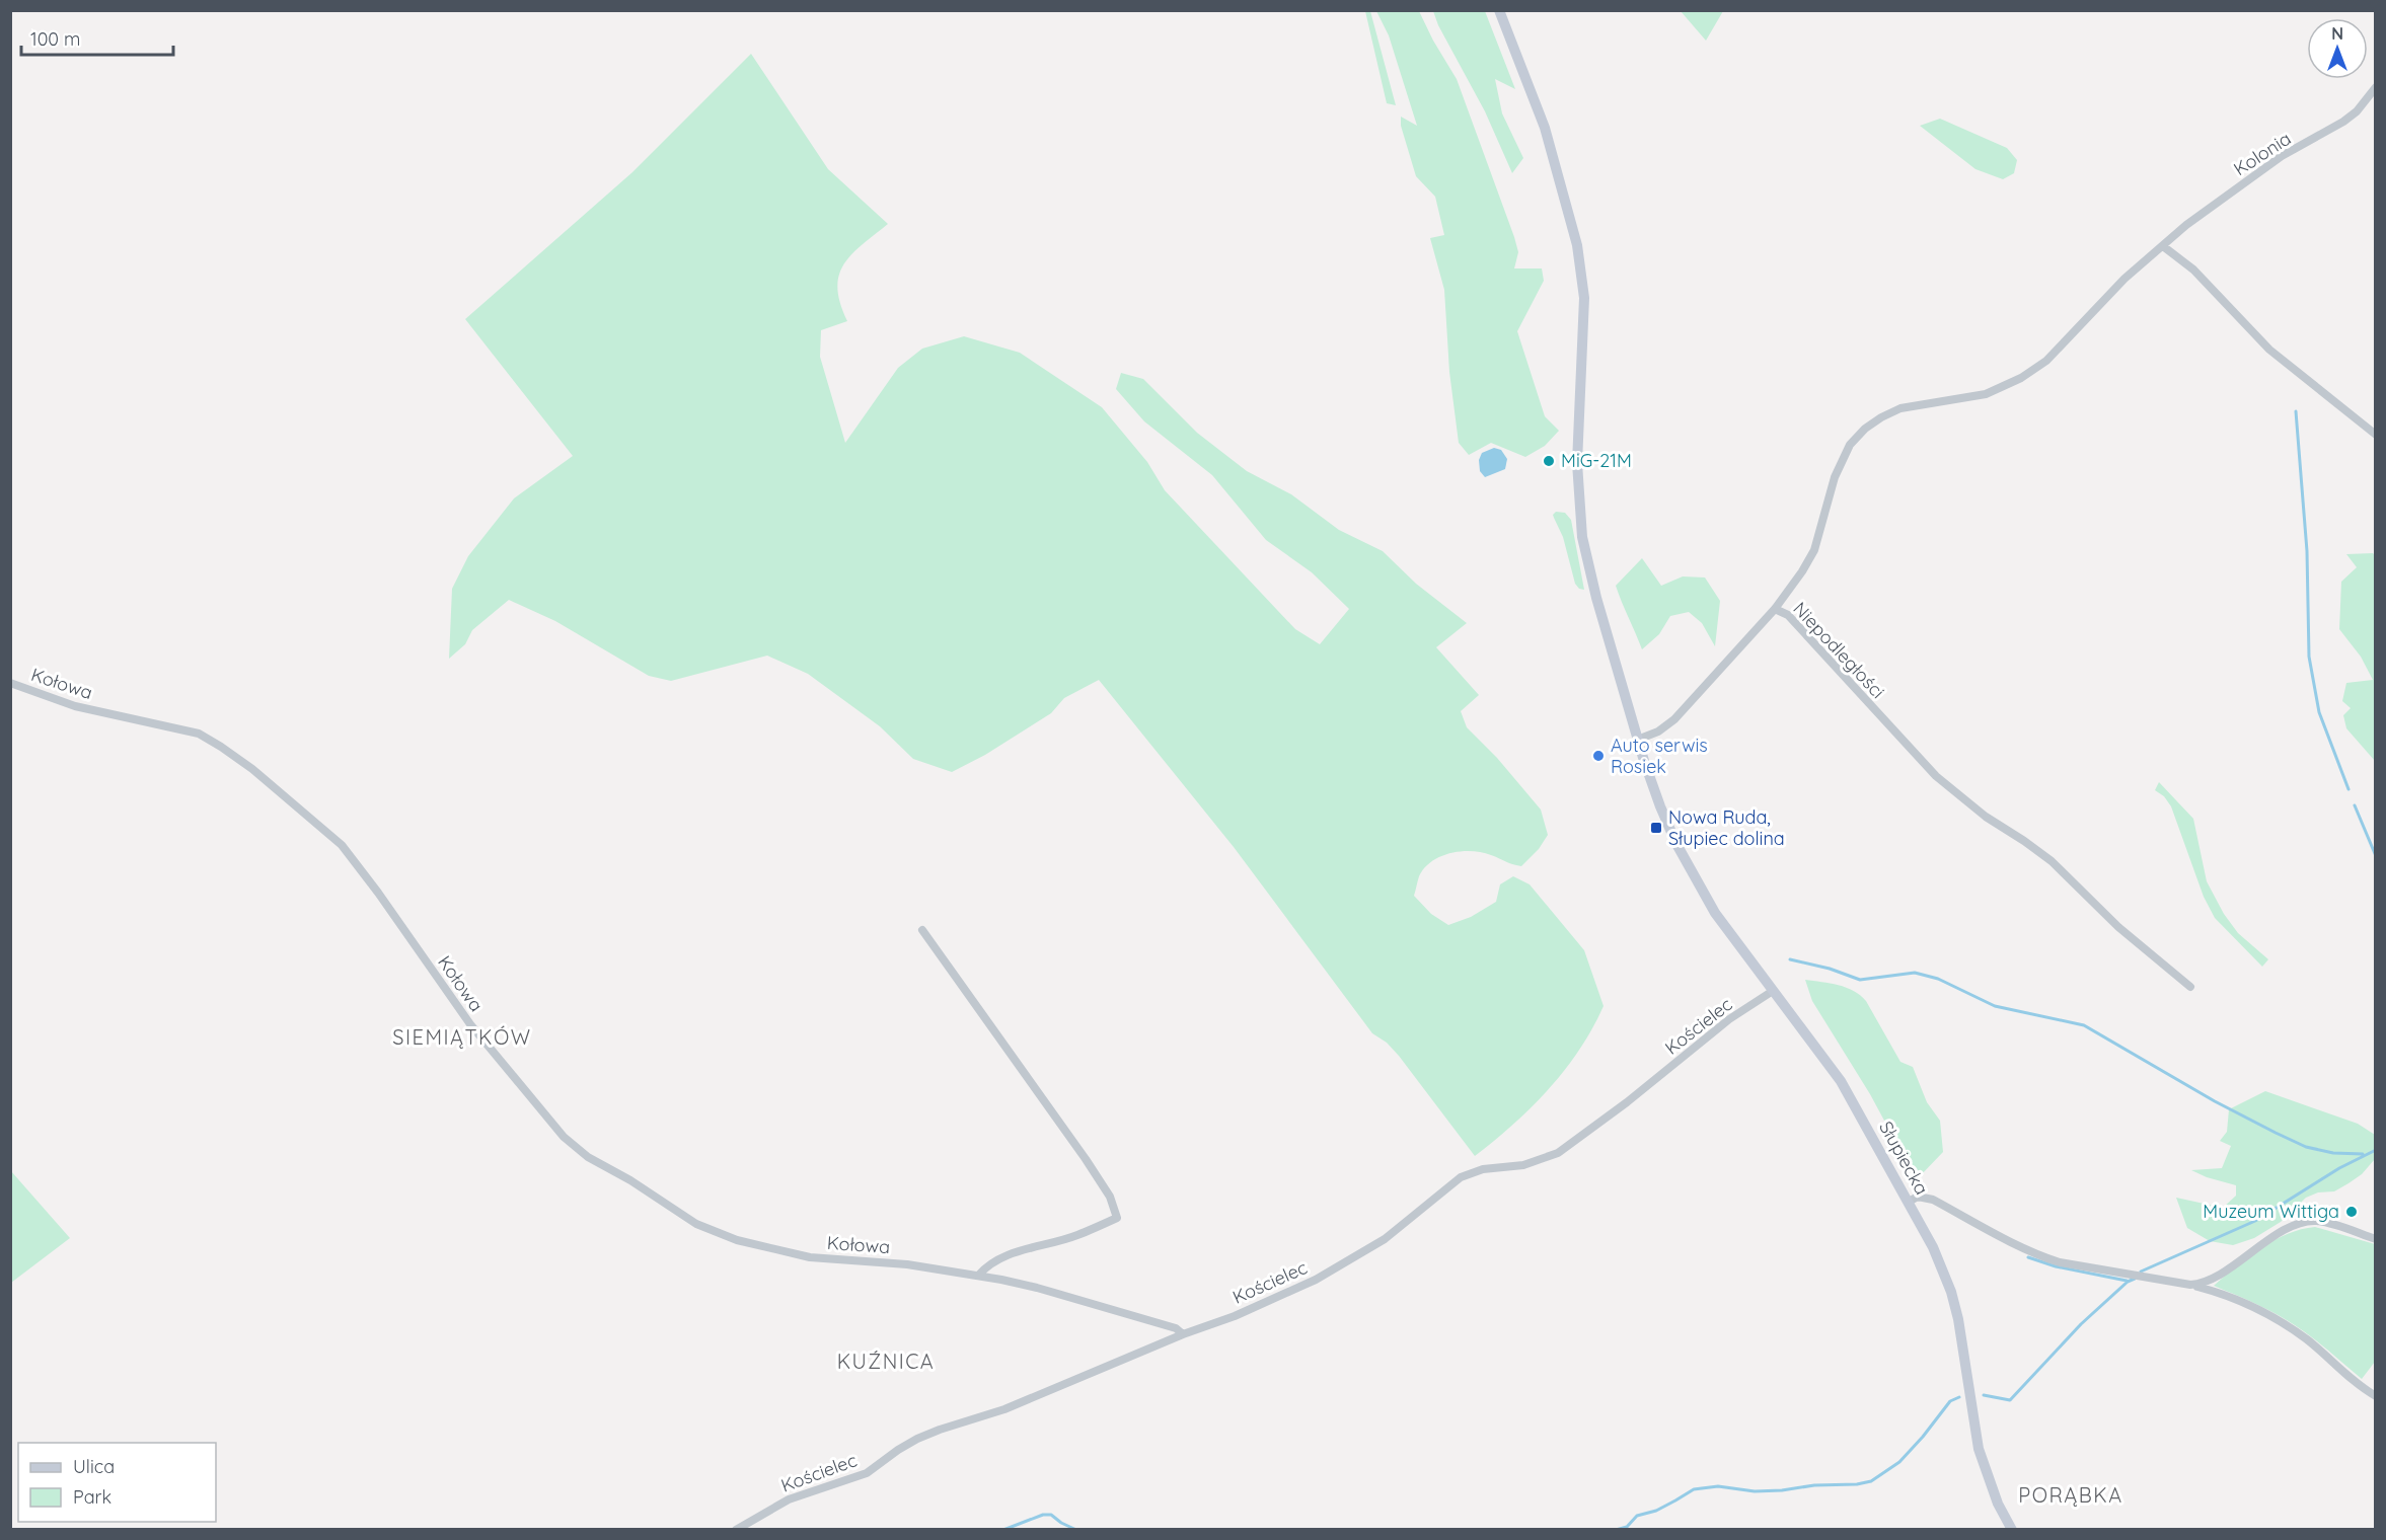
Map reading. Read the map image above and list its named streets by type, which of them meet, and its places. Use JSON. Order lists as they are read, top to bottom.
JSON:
{
  "streets": {
    "main road": ["Słupiecka"],
    "street": [
      "Kolonia",
      "Niepodległości",
      "Kołowa",
      "Kościelec"
    ]
  },
  "crossings": [
    ["Kolonia", "Niepodległości"],
    ["Kołowa", "Kościelec"],
    ["Kościelec", "Słupiecka"]
  ],
  "districts": ["SIEMIĄTKÓW", "KUŹNICA", "PORĄBKA"],
  "places": {
    "other": ["MiG-21M", "Auto serwis Rosiek", "Muzeum Wittiga"],
    "transit": ["Nowa Ruda, Słupiec dolina"]
  },
  "legend": ["Ulica", "Park"],
  "scale_bar": "100 m",
  "north": "top"
}
